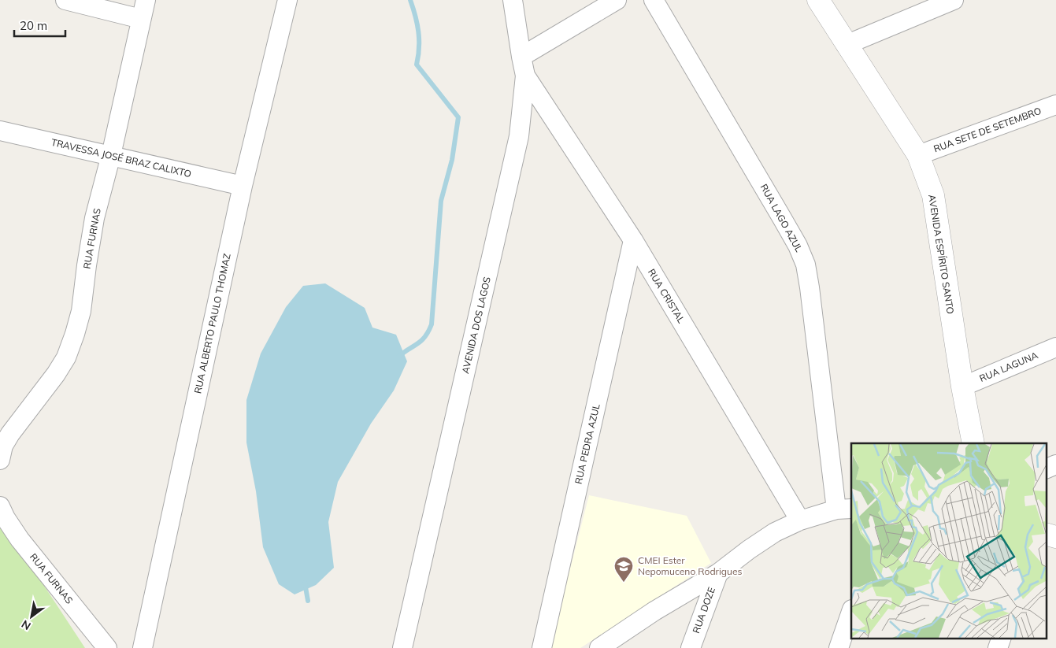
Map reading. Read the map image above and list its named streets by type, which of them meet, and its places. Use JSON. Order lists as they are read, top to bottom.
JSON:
{
  "streets": {
    "street": [
      "RUA SETE DE SETEMBRO",
      "TRAVESSA JOSÉ BRAZ CALIXTO",
      "RUA LAGO AZUL",
      "RUA FURNAS",
      "AVENIDA ESPÍRITO SANTO",
      "RUA CRISTAL",
      "RUA ALBERTO PAULO THOMAZ",
      "AVENIDA DOS LAGOS",
      "RUA LAGUNA",
      "RUA PEDRA AZUL",
      "RUA DOZE"
    ]
  },
  "crossings": [
    ["RUA SETE DE SETEMBRO", "AVENIDA ESPÍRITO SANTO"],
    ["TRAVESSA JOSÉ BRAZ CALIXTO", "RUA FURNAS"],
    ["TRAVESSA JOSÉ BRAZ CALIXTO", "RUA ALBERTO PAULO THOMAZ"],
    ["AVENIDA ESPÍRITO SANTO", "RUA LAGUNA"],
    ["RUA CRISTAL", "AVENIDA DOS LAGOS"],
    ["RUA CRISTAL", "RUA PEDRA AZUL"]
  ],
  "places": {
    "school or university": ["CMEI Ester Nepomuceno Rodrigues"]
  },
  "scale_bar": "20 m",
  "north": "bottom left"
}
